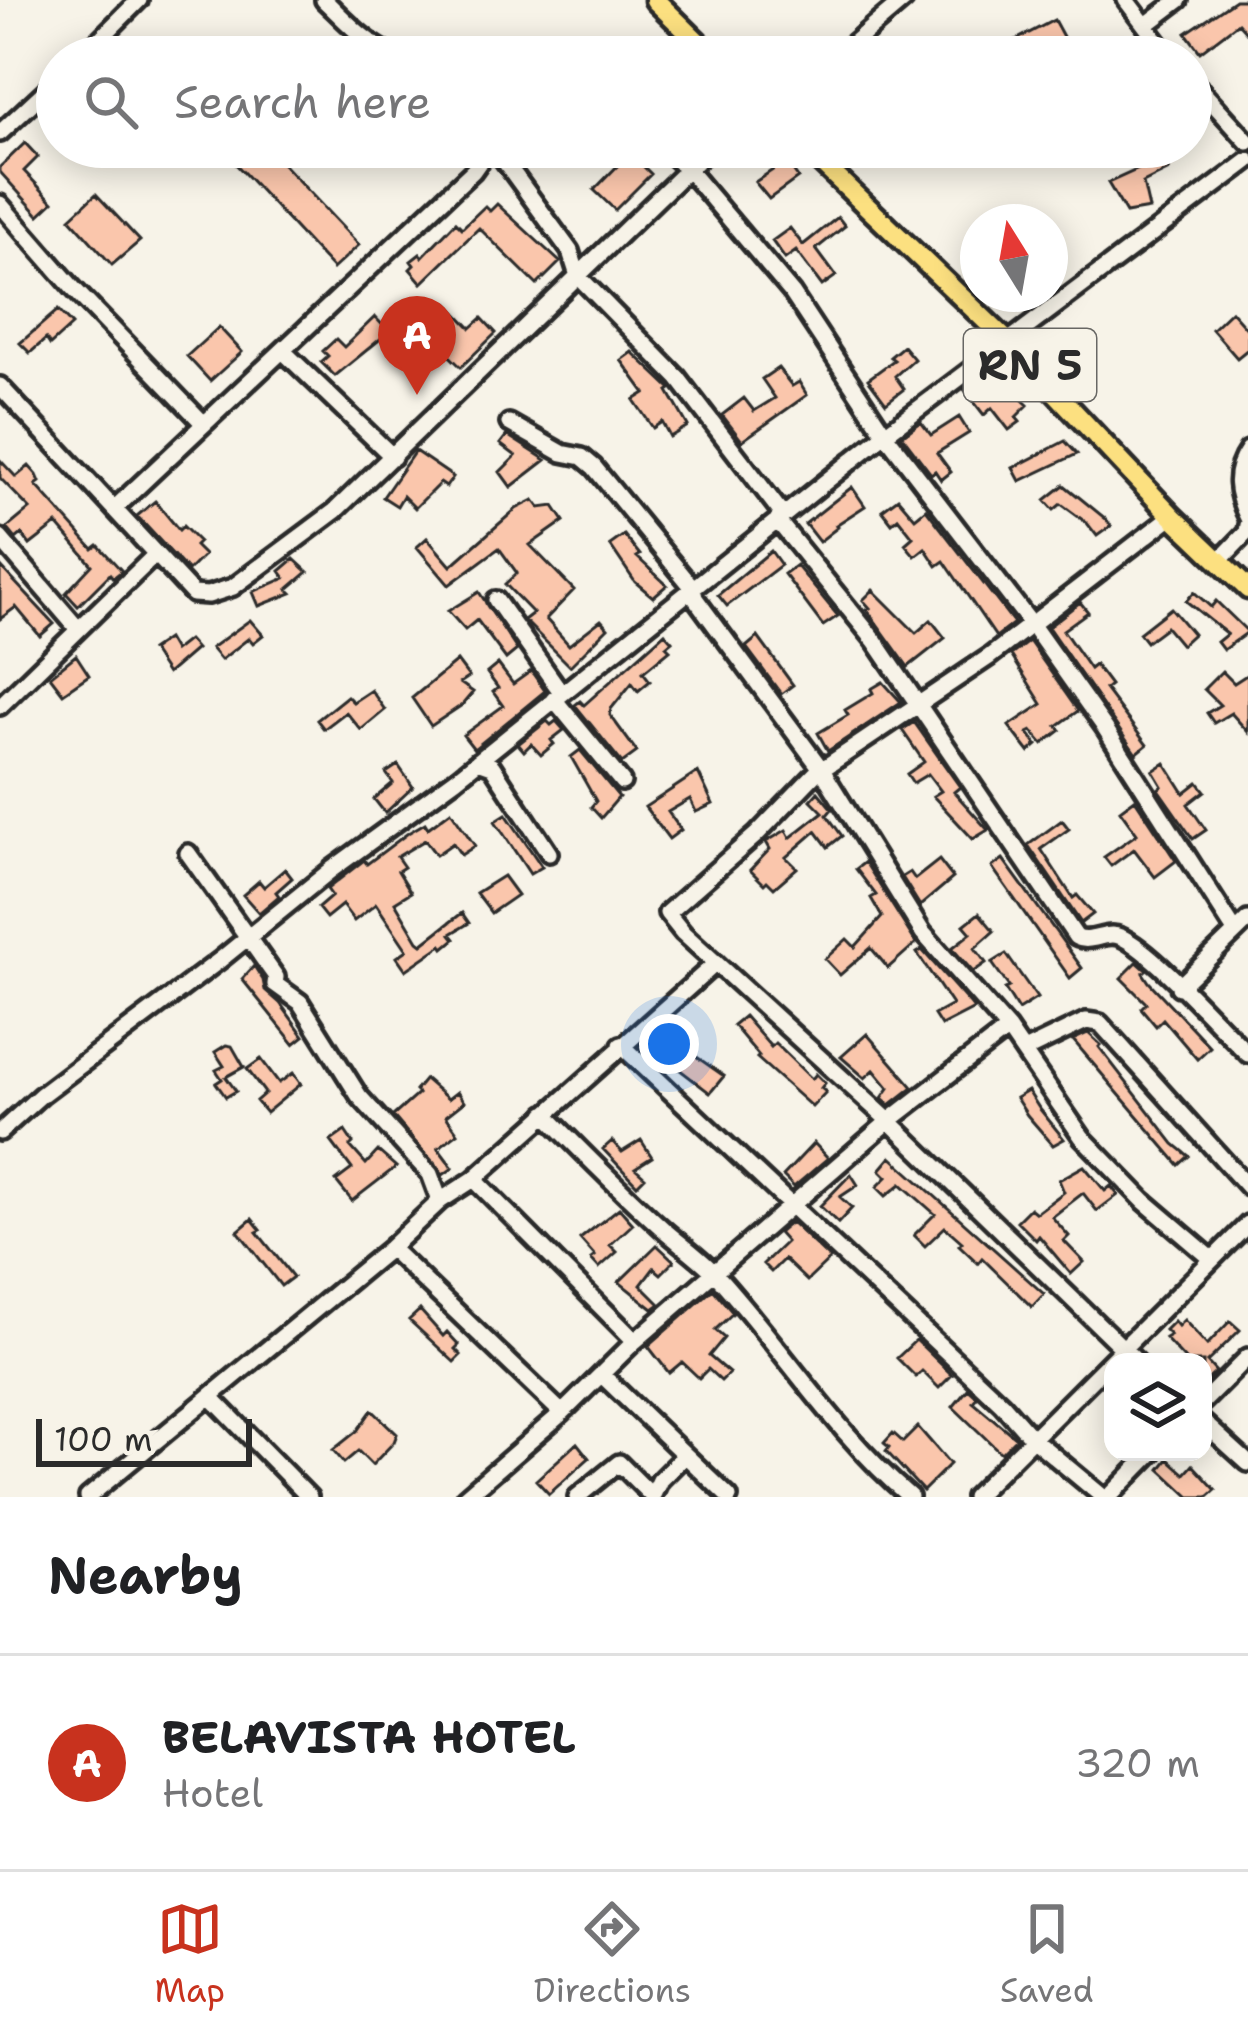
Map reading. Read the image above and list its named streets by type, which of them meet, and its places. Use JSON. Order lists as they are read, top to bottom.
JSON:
{
  "streets": {
    "main road": ["RN 5"]
  },
  "scale_bar": "100 m",
  "north": "top",
  "page": {
    "search": "Search here",
    "pins": "A",
    "scale": "100 m",
    "heading": "Nearby",
    "list": [
      {
        "mark": "A",
        "name": "BELAVISTA HOTEL",
        "note": "Hotel",
        "value": "320 m"
      }
    ],
    "nav": ["Map", "Directions", "Saved"]
  }
}
